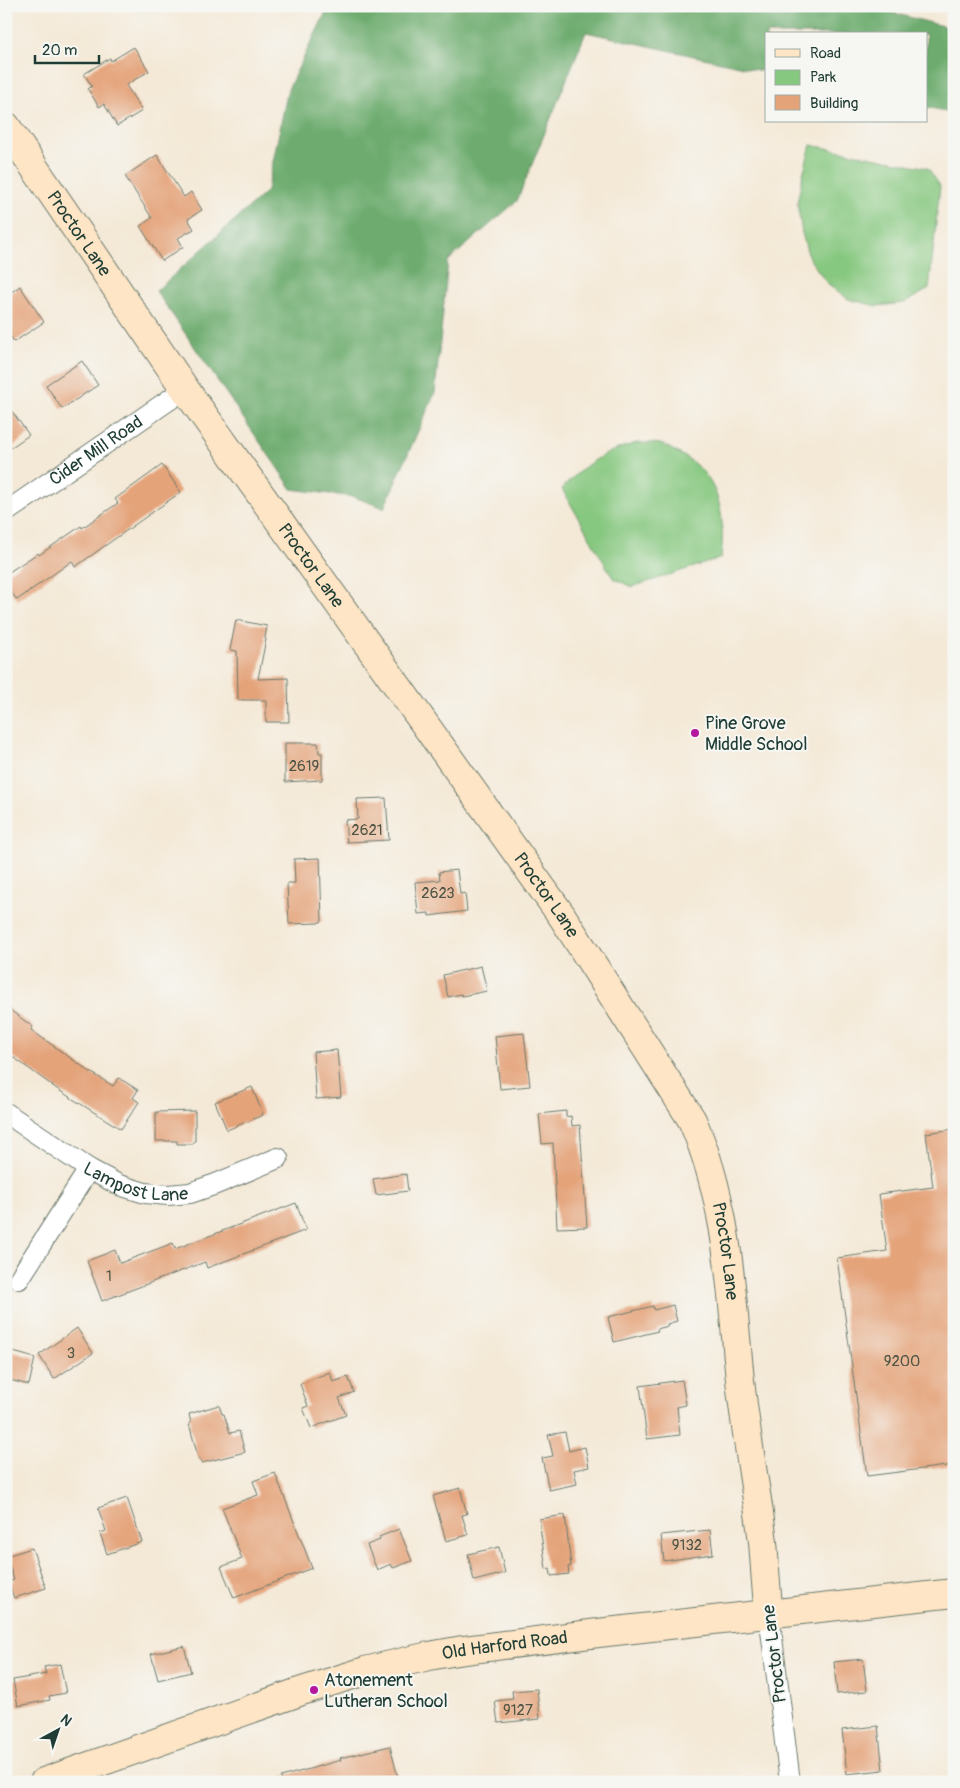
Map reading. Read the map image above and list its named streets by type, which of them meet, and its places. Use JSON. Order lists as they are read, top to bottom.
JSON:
{
  "streets": {
    "street": [
      "Proctor Lane",
      "Cider Mill Road",
      "Lampost Lane",
      "Old Harford Road"
    ]
  },
  "crossings": [
    ["Proctor Lane", "Cider Mill Road"],
    ["Proctor Lane", "Old Harford Road"]
  ],
  "places": ["Pine Grove Middle School", "Atonement Lutheran School"],
  "house_numbers": [
    "2619",
    "2621",
    "2623",
    "1",
    "3",
    "9200",
    "9132",
    "9127"
  ],
  "legend": ["Road", "Park", "Building"],
  "scale_bar": "20 m",
  "north": "top right"
}
